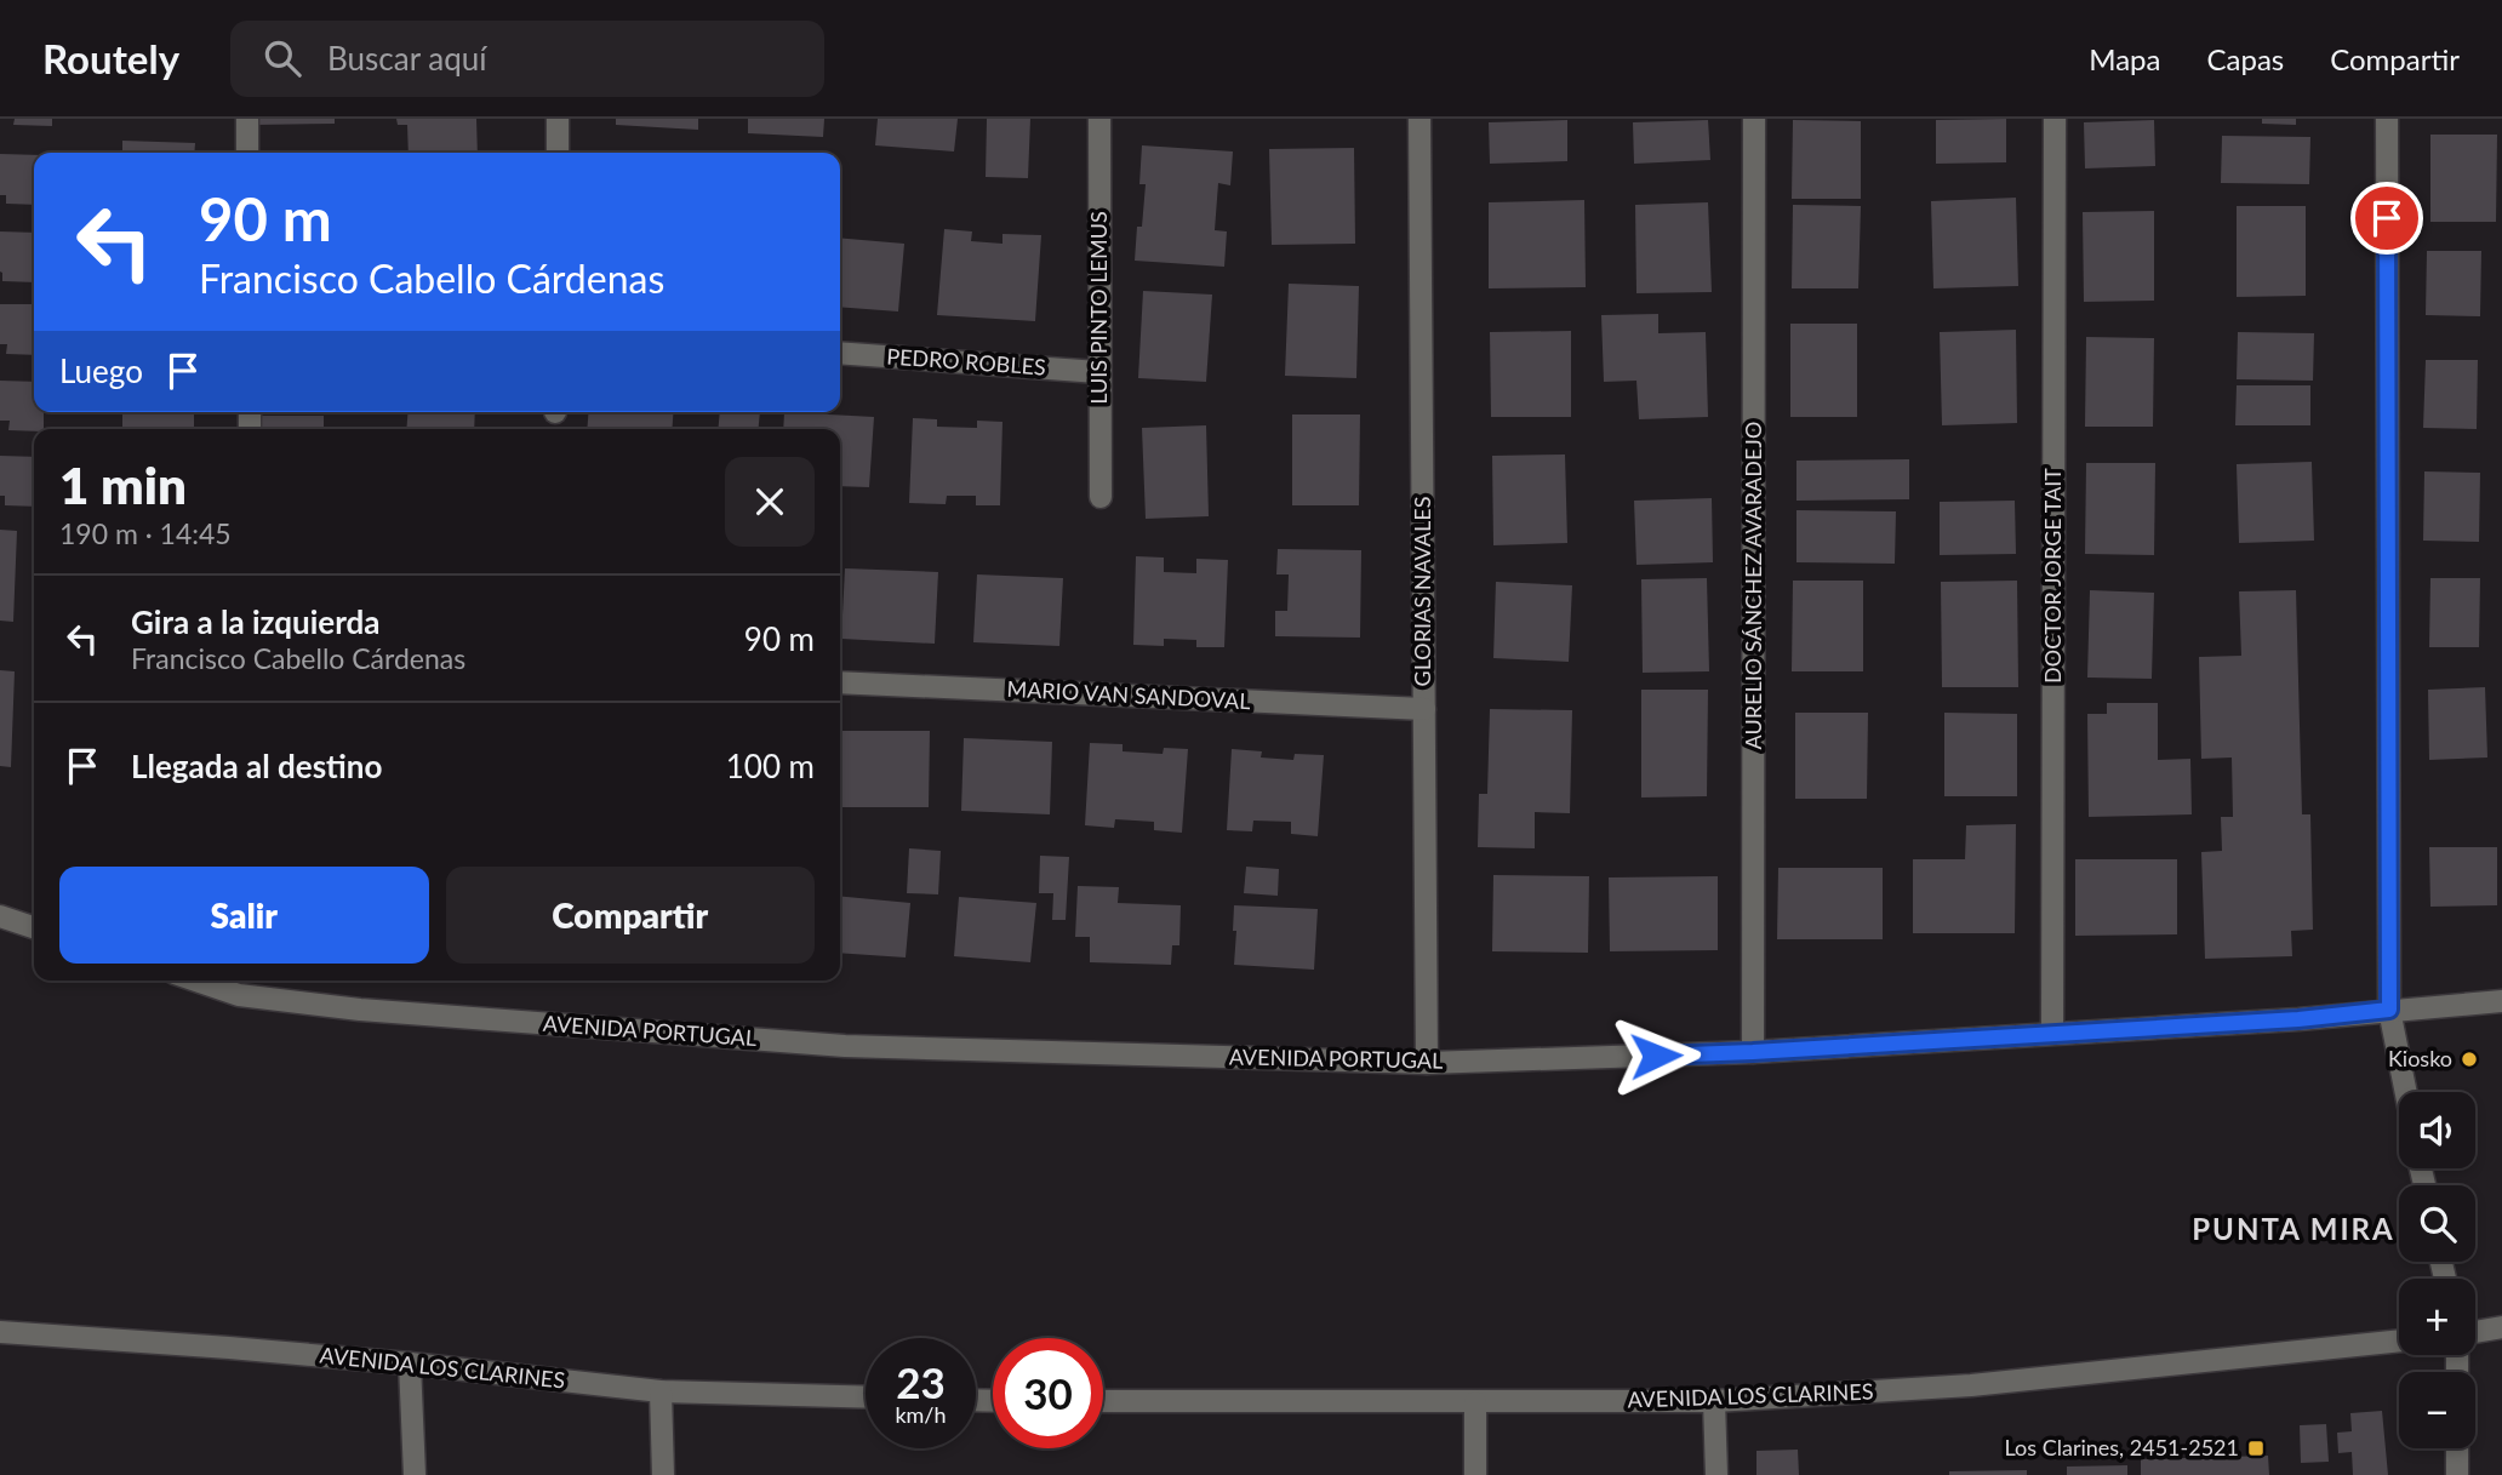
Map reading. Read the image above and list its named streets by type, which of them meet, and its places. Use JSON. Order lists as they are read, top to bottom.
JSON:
{
  "streets": {
    "street": [
      "LUIS PINTO LEMUS",
      "PEDRO ROBLES",
      "DOCTOR JORGE TAIT",
      "AURELIO SÁNCHEZ AVARADEJO",
      "GLORIAS NAVALES",
      "MARIO VAN SANDOVAL",
      "AVENIDA PORTUGAL",
      "AVENIDA LOS CLARINES"
    ]
  },
  "crossings": [
    ["LUIS PINTO LEMUS", "PEDRO ROBLES"],
    ["DOCTOR JORGE TAIT", "AVENIDA PORTUGAL"],
    ["AURELIO SÁNCHEZ AVARADEJO", "AVENIDA PORTUGAL"],
    ["GLORIAS NAVALES", "MARIO VAN SANDOVAL"],
    ["GLORIAS NAVALES", "AVENIDA PORTUGAL"]
  ],
  "districts": ["PUNTA MIRA"],
  "places": {
    "other": ["Kiosko"],
    "transit": ["Los Clarines, 2451-2521"]
  },
  "page": {
    "header": "Routely",
    "search": "Buscar aquí",
    "nav": ["Mapa", "Capas", "Compartir"],
    "turn": ["90 m", "Francisco Cabello Cárdenas"],
    "then": "Luego",
    "heading": ["1 min", "190 m · 14:45"],
    "list": [
      {
        "name": "Gira a la izquierda",
        "note": "Francisco Cabello Cárdenas",
        "value": "90 m"
      },
      {
        "name": "Llegada al destino",
        "value": "100 m"
      }
    ],
    "buttons": ["Salir", "Compartir"],
    "map_buttons": ["+", "−"],
    "speed": "23 km/h",
    "limit": "30"
  }
}
